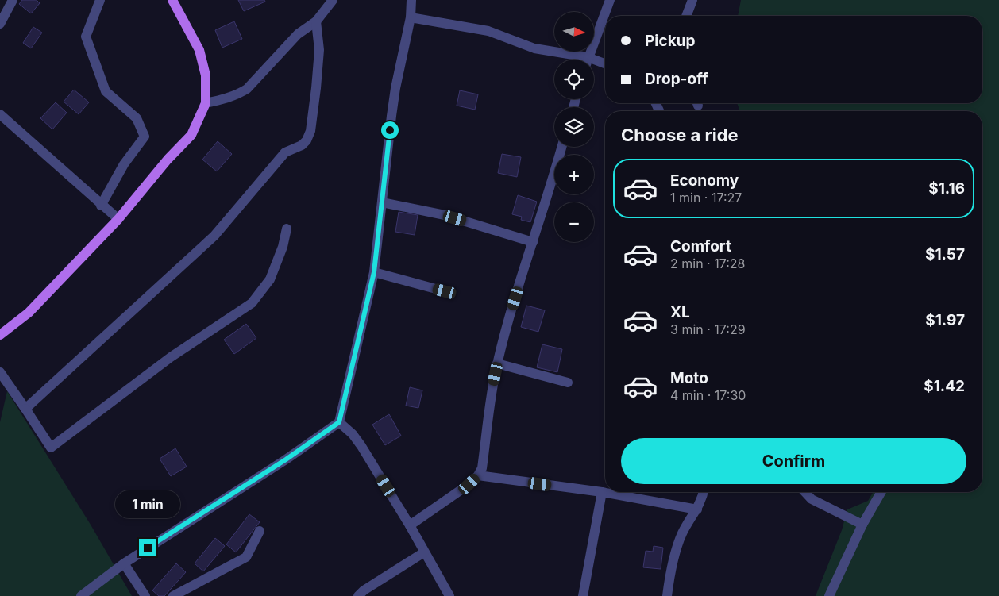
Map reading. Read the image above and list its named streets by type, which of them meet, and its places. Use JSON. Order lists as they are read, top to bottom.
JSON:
{
  "north": "right",
  "page": {
    "map_buttons": ["+", "−"],
    "banner": ["Pickup", "Drop-off"],
    "heading": "Choose a ride",
    "list": [
      {
        "name": "Economy",
        "note": "1 min · 17:27",
        "value": "$1.16"
      },
      {
        "name": "Comfort",
        "note": "2 min · 17:28",
        "value": "$1.57"
      },
      {
        "name": "XL",
        "note": "3 min · 17:29",
        "value": "$1.97"
      },
      {
        "name": "Moto",
        "note": "4 min · 17:30",
        "value": "$1.42"
      }
    ],
    "buttons": "Confirm",
    "bubble": "1 min"
  }
}
